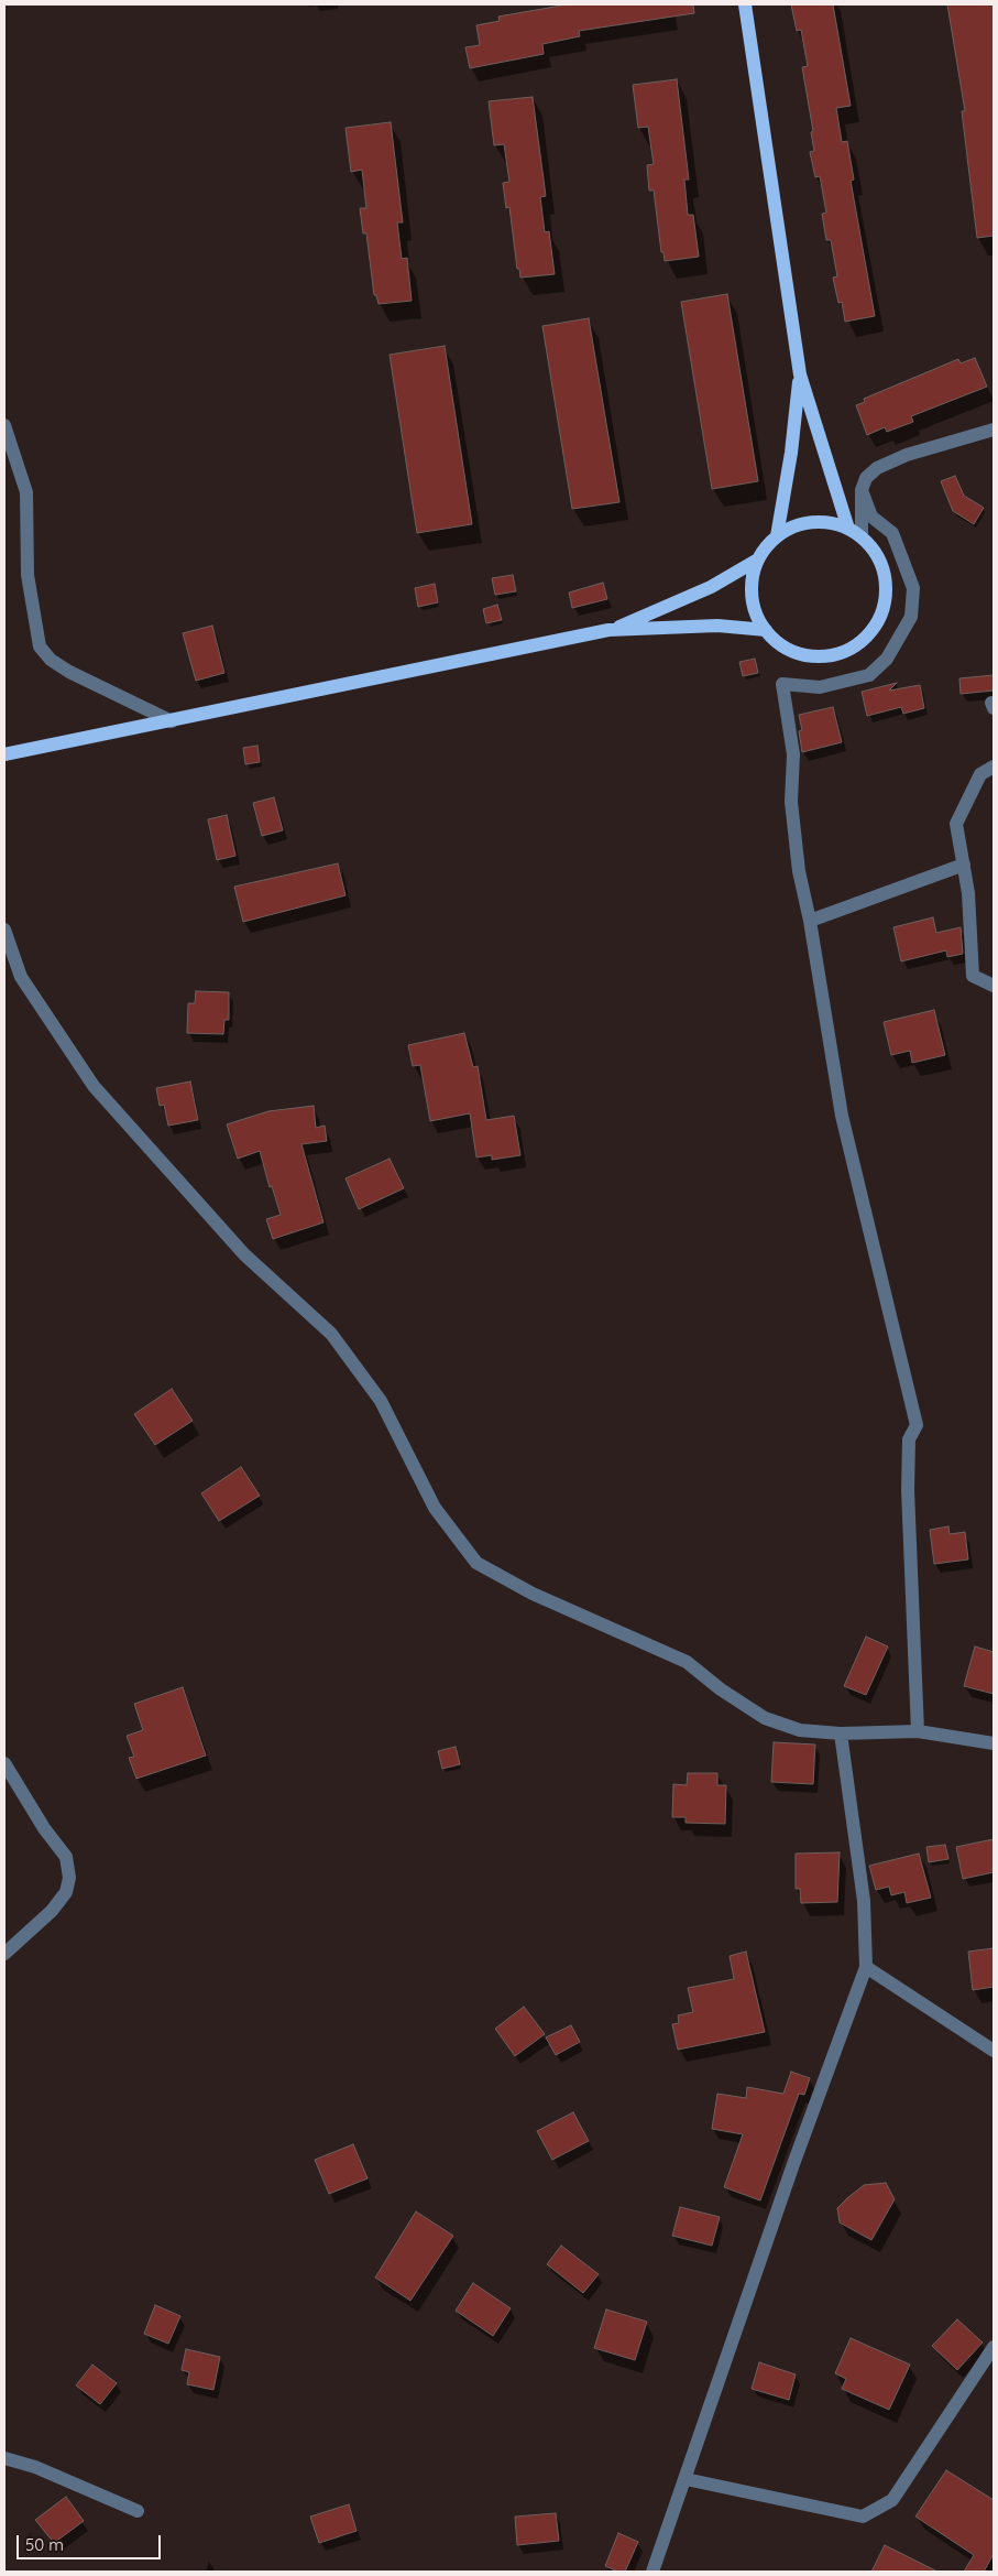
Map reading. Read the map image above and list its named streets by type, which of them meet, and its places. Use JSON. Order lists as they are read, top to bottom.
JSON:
{
  "scale_bar": "50 m"
}
